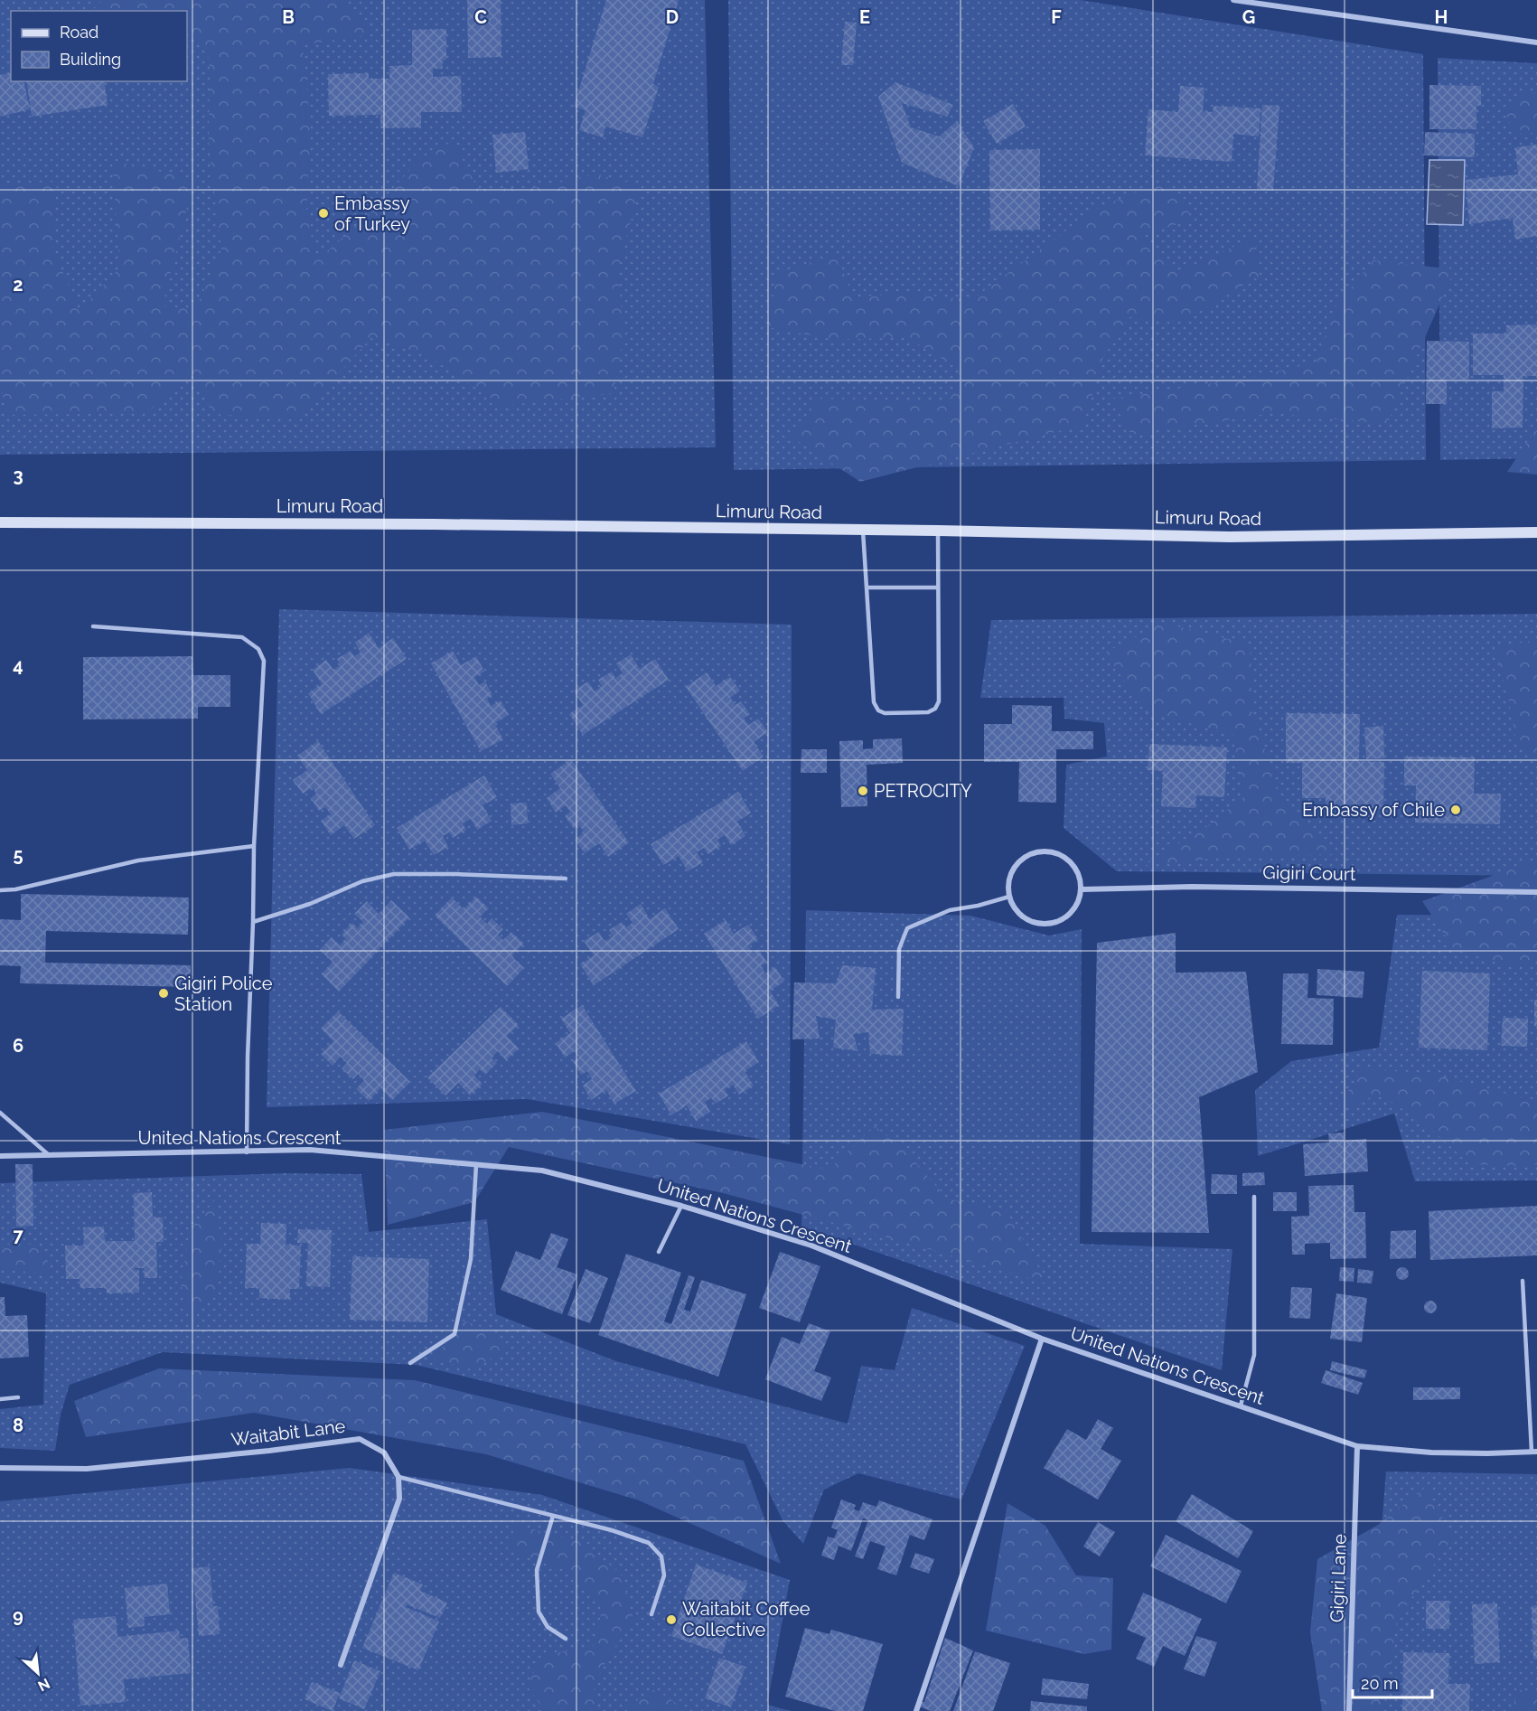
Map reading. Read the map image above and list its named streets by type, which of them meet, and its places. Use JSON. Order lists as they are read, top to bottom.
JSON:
{
  "streets": {
    "main road": ["Limuru Road"],
    "street": [
      "Gigiri Court",
      "United Nations Crescent",
      "Waitabit Lane",
      "Gigiri Lane"
    ]
  },
  "crossings": [
    ["United Nations Crescent", "Gigiri Lane"]
  ],
  "places": [
    "Embassy of Turkey",
    "PETROCITY",
    "Embassy of Chile",
    "Gigiri Police Station",
    "Waitabit Coffee Collective"
  ],
  "legend": ["Road", "Building"],
  "scale_bar": "20 m",
  "north": "bottom right",
  "grid": {
    "columns": [
      "B",
      "C",
      "D",
      "E",
      "F",
      "G",
      "H"
    ],
    "rows": [
      "2",
      "3",
      "4",
      "5",
      "6",
      "7",
      "8",
      "9"
    ]
  }
}
